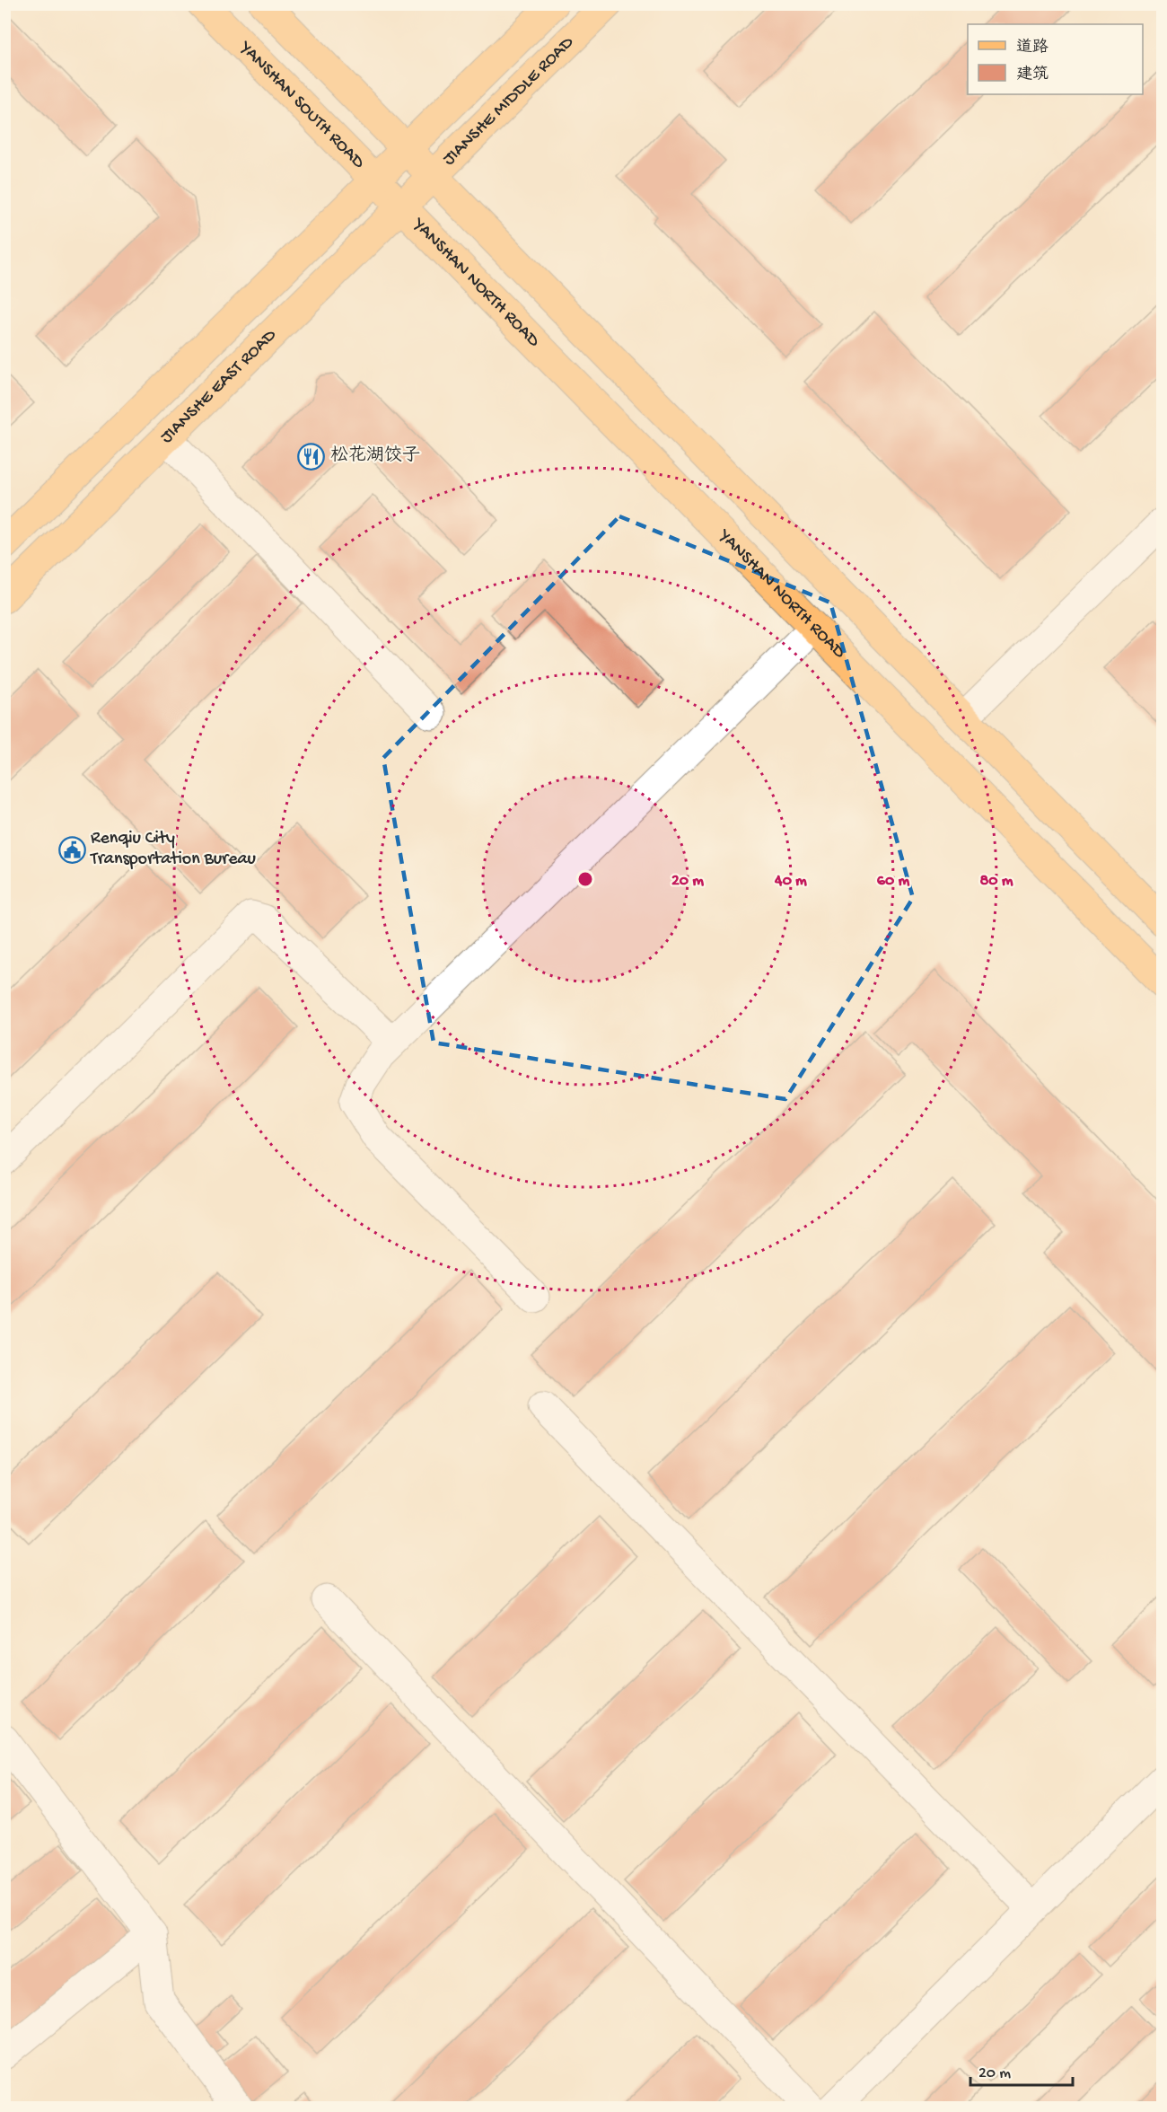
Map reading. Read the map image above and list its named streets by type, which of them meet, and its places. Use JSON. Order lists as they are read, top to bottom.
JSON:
{
  "streets": {
    "main road": [
      "JIANSHE MIDDLE ROAD",
      "YANSHAN SOUTH ROAD",
      "YANSHAN NORTH ROAD",
      "JIANSHE EAST ROAD"
    ]
  },
  "crossings": [
    ["JIANSHE MIDDLE ROAD", "JIANSHE EAST ROAD"],
    ["YANSHAN SOUTH ROAD", "YANSHAN NORTH ROAD"],
    ["YANSHAN SOUTH ROAD", "JIANSHE EAST ROAD"],
    ["YANSHAN NORTH ROAD", "JIANSHE EAST ROAD"]
  ],
  "places": {
    "restaurant": ["松花湖饺子"],
    "public building": ["Renqiu City Transportation Bureau"]
  },
  "legend": ["道路", "建筑"],
  "scale_bar": "20 m",
  "rings": [
    "20 m",
    "40 m",
    "60 m",
    "80 m"
  ]
}
